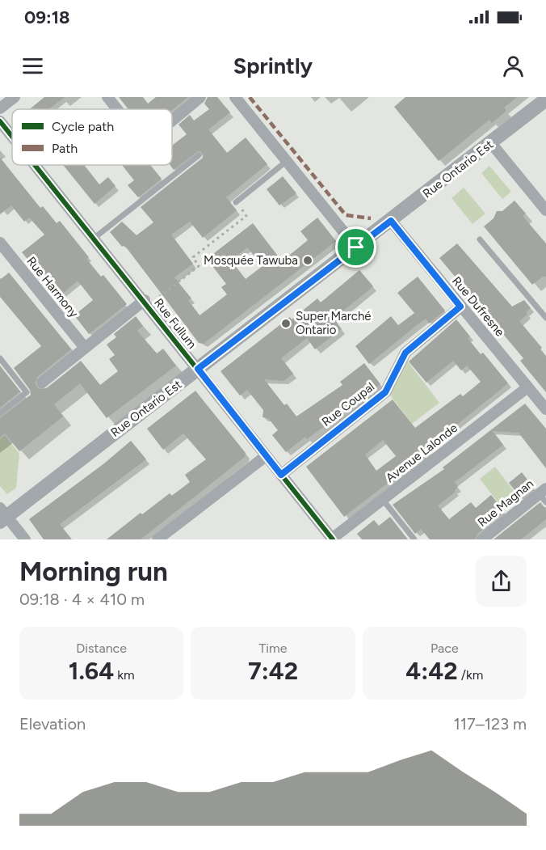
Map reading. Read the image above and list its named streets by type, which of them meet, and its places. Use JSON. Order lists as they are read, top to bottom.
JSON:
{
  "streets": {
    "main road": ["Rue Ontario Est"],
    "street": [
      "Rue Harmony",
      "Rue Dufresne",
      "Rue Fullum",
      "Rue Coupal",
      "Avenue Lalonde",
      "Rue Magnan"
    ]
  },
  "crossings": [
    ["Rue Ontario Est", "Rue Dufresne"],
    ["Rue Ontario Est", "Rue Fullum"],
    ["Rue Dufresne", "Rue Coupal"],
    ["Rue Dufresne", "Avenue Lalonde"],
    ["Rue Fullum", "Rue Coupal"],
    ["Rue Fullum", "Avenue Lalonde"]
  ],
  "places": ["Mosquée Tawuba", "Super Marché Ontario"],
  "legend": ["Cycle path", "Path"],
  "page": {
    "status": "09:18",
    "header": "Sprintly",
    "heading": ["Morning run", "09:18 · 4 × 410 m"],
    "stats": [
      ["Distance", "1.64 km"],
      ["Time", "7:42"],
      ["Pace", "4:42 /km"]
    ],
    "chart": ["Elevation", "117–123 m"]
  }
}
